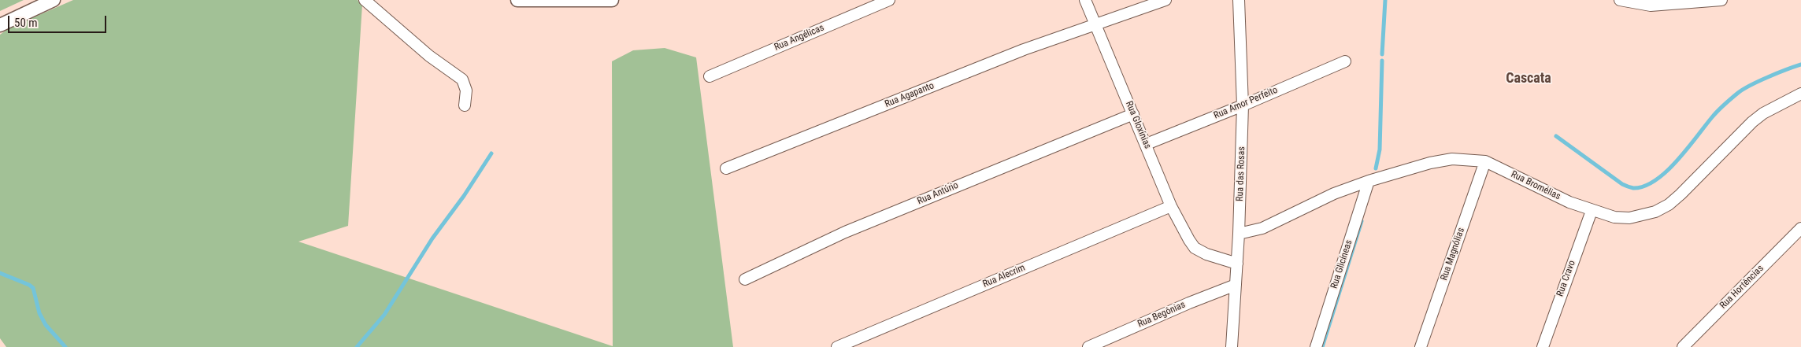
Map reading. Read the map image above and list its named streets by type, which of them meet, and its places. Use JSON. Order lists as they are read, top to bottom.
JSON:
{
  "streets": {
    "street": [
      "Rua Angélicas",
      "Rua Agapanto",
      "Rua Amor Perfeito",
      "Rua Gloxínias",
      "Rua das Rosas",
      "Rua Bromélias",
      "Rua Antúrio",
      "Rua Magnólias",
      "Rua Glicíneas",
      "Rua Alecrim",
      "Rua Cravo",
      "Rua Hortências",
      "Rua Begônias"
    ]
  },
  "crossings": [
    ["Rua Agapanto", "Rua Gloxínias"],
    ["Rua Amor Perfeito", "Rua Gloxínias"],
    ["Rua Amor Perfeito", "Rua das Rosas"],
    ["Rua Gloxínias", "Rua das Rosas"],
    ["Rua Gloxínias", "Rua Antúrio"],
    ["Rua Gloxínias", "Rua Alecrim"],
    ["Rua das Rosas", "Rua Bromélias"],
    ["Rua das Rosas", "Rua Begônias"],
    ["Rua Bromélias", "Rua Magnólias"],
    ["Rua Bromélias", "Rua Glicíneas"],
    ["Rua Bromélias", "Rua Cravo"]
  ],
  "districts": ["Cascata"],
  "scale_bar": "50 m"
}
